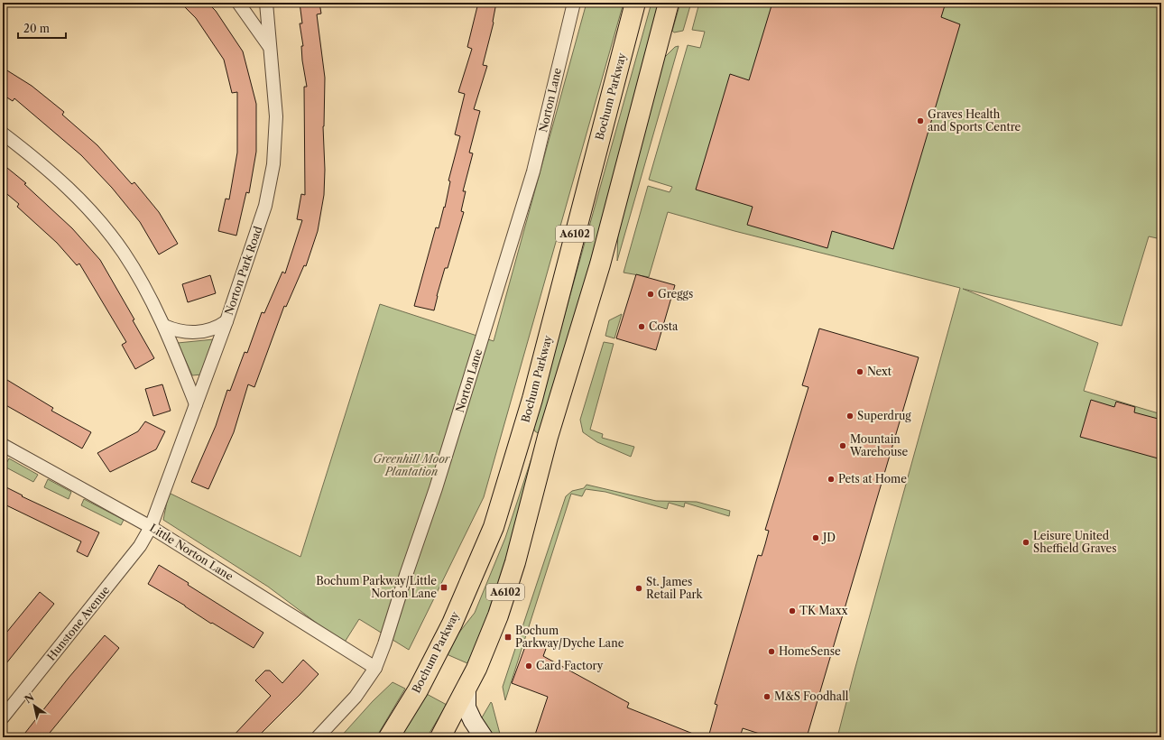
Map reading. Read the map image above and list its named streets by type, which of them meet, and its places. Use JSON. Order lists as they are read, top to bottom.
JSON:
{
  "streets": {
    "highway": ["Bochum Parkway", "A6102"],
    "street": [
      "Norton Lane",
      "Norton Park Road",
      "Little Norton Lane",
      "Hunstone Avenue"
    ]
  },
  "crossings": [
    ["Norton Lane", "Little Norton Lane"],
    ["Norton Park Road", "Little Norton Lane"],
    ["Norton Park Road", "Hunstone Avenue"],
    ["Little Norton Lane", "Hunstone Avenue"]
  ],
  "parks": ["Greenhill Moor Plantation"],
  "places": {
    "other": [
      "Graves Health and Sports Centre",
      "Greggs",
      "Costa",
      "Next",
      "Superdrug",
      "Mountain Warehouse",
      "Pets at Home",
      "JD",
      "Leisure United Sheffield Graves",
      "St. James Retail Park",
      "TK Maxx",
      "HomeSense",
      "Card Factory",
      "M&S Foodhall"
    ],
    "transit": ["Bochum Parkway/Little Norton Lane", "Bochum Parkway/Dyche Lane"]
  },
  "scale_bar": "20 m",
  "north": "top left"
}
